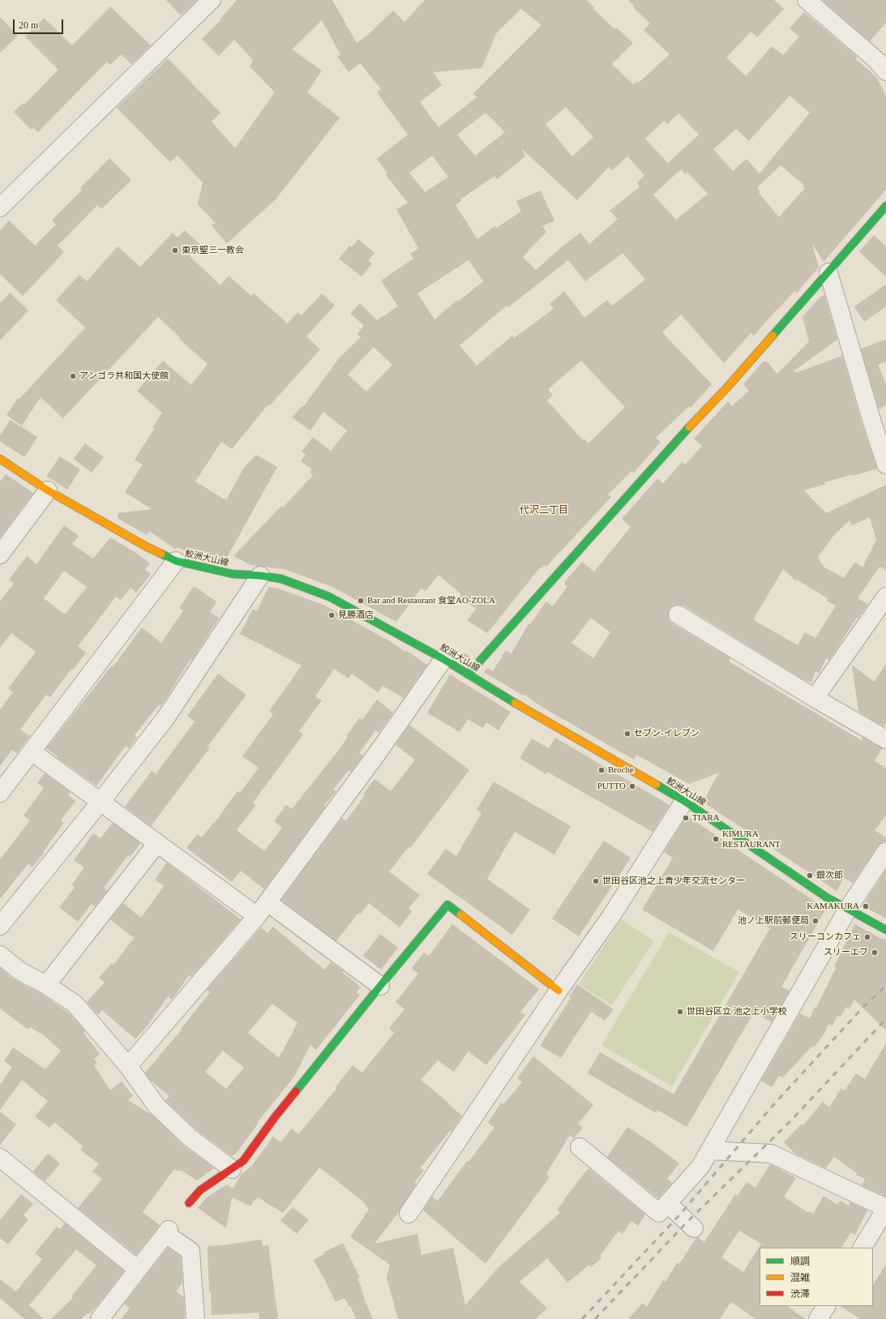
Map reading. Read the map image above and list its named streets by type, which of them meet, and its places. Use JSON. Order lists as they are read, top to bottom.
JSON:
{
  "streets": {
    "street": ["鮫洲大山線"]
  },
  "districts": ["代沢二丁目"],
  "places": [
    "東京聖三一教会",
    "アンゴラ共和国大使館",
    "Bar and Restaurant 食堂AO-ZOLA",
    "見勝酒店",
    "セブン-イレブン",
    "Broche",
    "PUTTO",
    "TIARA",
    "KIMURA RESTAURANT",
    "銀次郎",
    "世田谷区池之上青少年交流センター",
    "KAMAKURA",
    "池ノ上駅前郵便局",
    "スリーコンカフェ",
    "スリーエフ",
    "世田谷区立 池之上小学校"
  ],
  "legend": ["順調", "混雑", "渋滞"],
  "scale_bar": "20 m"
}
